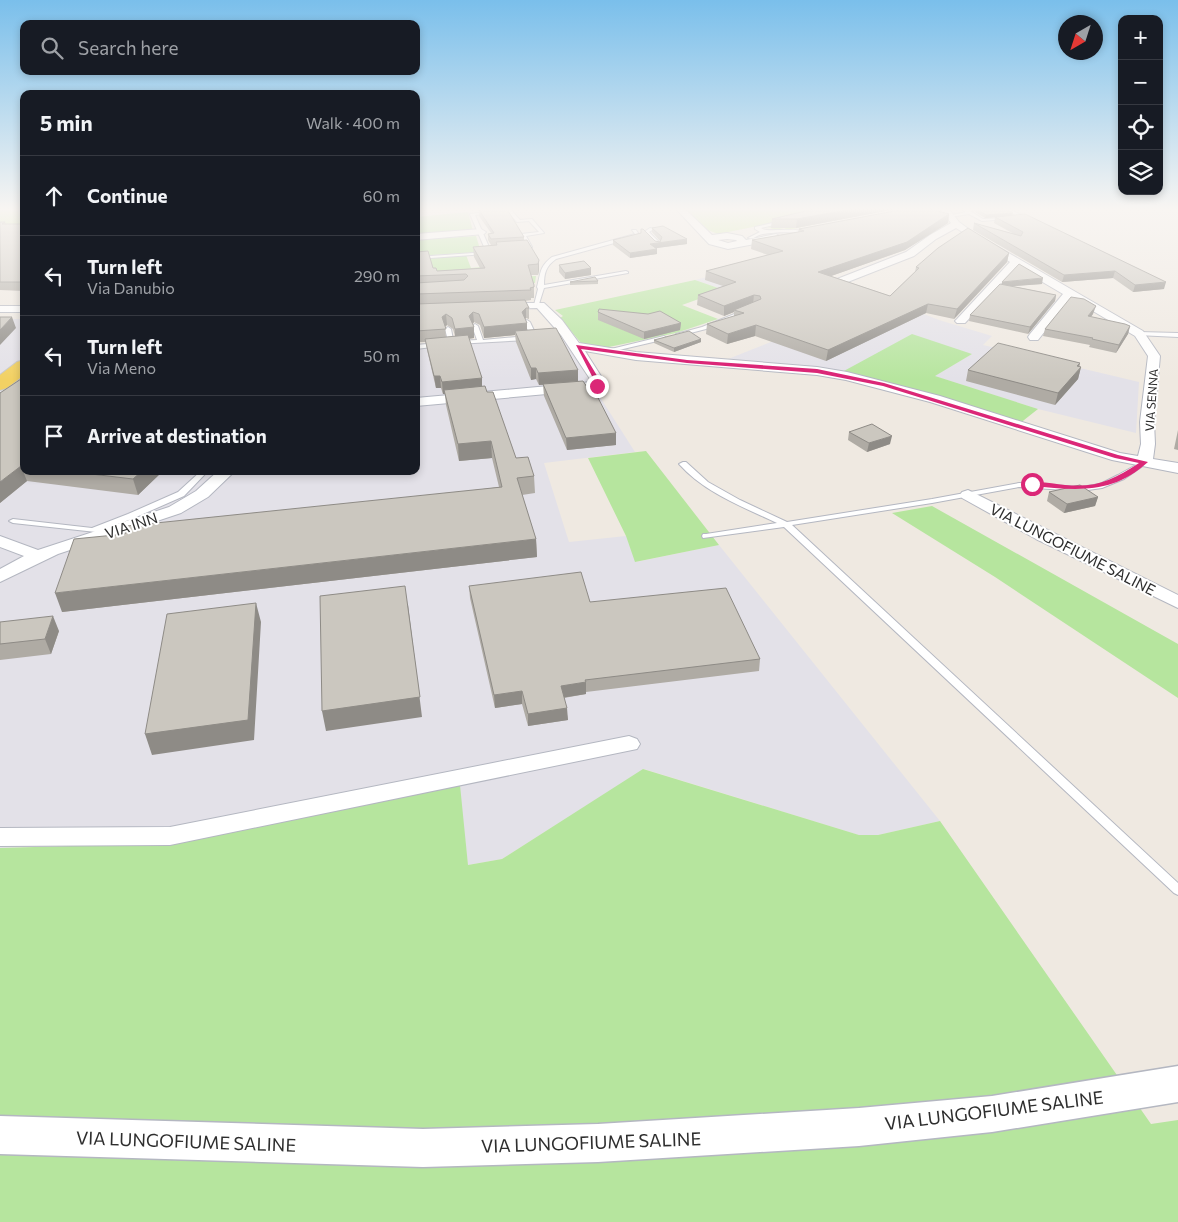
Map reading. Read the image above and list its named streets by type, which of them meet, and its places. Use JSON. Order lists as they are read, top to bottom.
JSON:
{
  "streets": {
    "street": ["VIA SENNA", "VIA INN", "VIA LUNGOFIUME SALINE"]
  },
  "north": "bottom left",
  "page": {
    "map_buttons": ["+", "−"],
    "search": "Search here",
    "heading": ["5 min", "Walk · 400 m"],
    "list": [
      ["Continue", "60 m"],
      ["Turn left", "Via Danubio", "290 m"],
      ["Turn left", "Via Meno", "50 m"],
      "Arrive at destination"
    ]
  }
}
